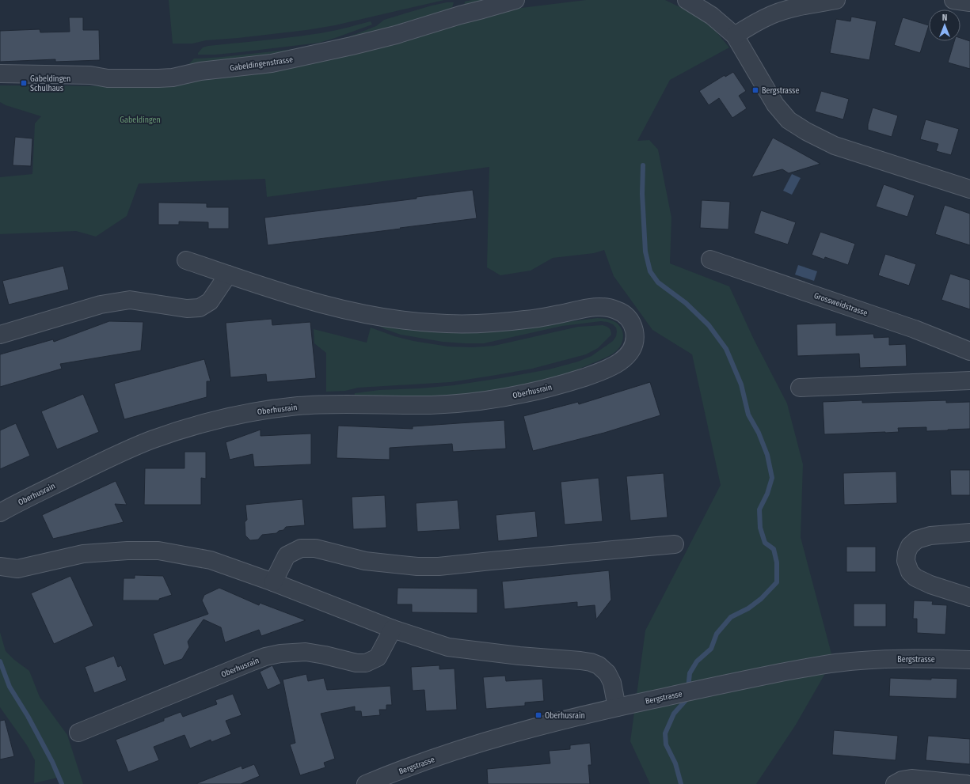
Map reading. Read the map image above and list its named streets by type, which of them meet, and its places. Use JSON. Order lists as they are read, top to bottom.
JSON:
{
  "streets": {
    "street": [
      "Gabeldingenstrasse",
      "Grossweidstrasse",
      "Oberhusrain",
      "Bergstrasse"
    ]
  },
  "parks": ["Gabeldingen"],
  "places": {
    "transit": ["Gabeldingen Schulhaus", "Bergstrasse", "Oberhusrain"]
  },
  "north": "top"
}
